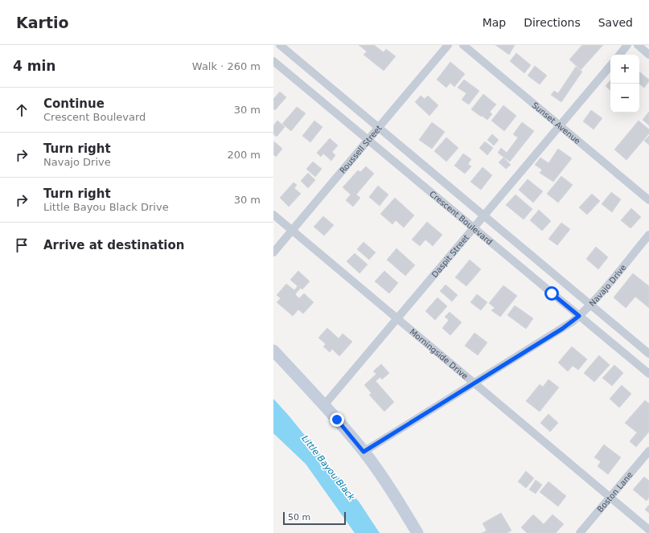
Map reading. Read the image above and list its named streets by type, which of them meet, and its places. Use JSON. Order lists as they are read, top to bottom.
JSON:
{
  "streets": {
    "street": [
      "Sunset Avenue",
      "Roussell Street",
      "Crescent Boulevard",
      "Daspit Street",
      "Navajo Drive",
      "Morningside Drive",
      "Boston Lane"
    ]
  },
  "crossings": [
    ["Sunset Avenue", "Daspit Street"],
    ["Roussell Street", "Crescent Boulevard"],
    ["Roussell Street", "Morningside Drive"],
    ["Crescent Boulevard", "Daspit Street"],
    ["Crescent Boulevard", "Navajo Drive"],
    ["Daspit Street", "Morningside Drive"],
    ["Navajo Drive", "Morningside Drive"],
    ["Morningside Drive", "Boston Lane"]
  ],
  "water": ["Little Bayou Black"],
  "scale_bar": "50 m",
  "page": {
    "header": "Kartio",
    "nav": ["Map", "Directions", "Saved"],
    "heading": ["4 min", "Walk · 260 m"],
    "map_buttons": ["+", "−"],
    "list": [
      ["Continue", "Crescent Boulevard", "30 m"],
      ["Turn right", "Navajo Drive", "200 m"],
      ["Turn right", "Little Bayou Black Drive", "30 m"],
      "Arrive at destination"
    ],
    "scale": "50 m"
  }
}
